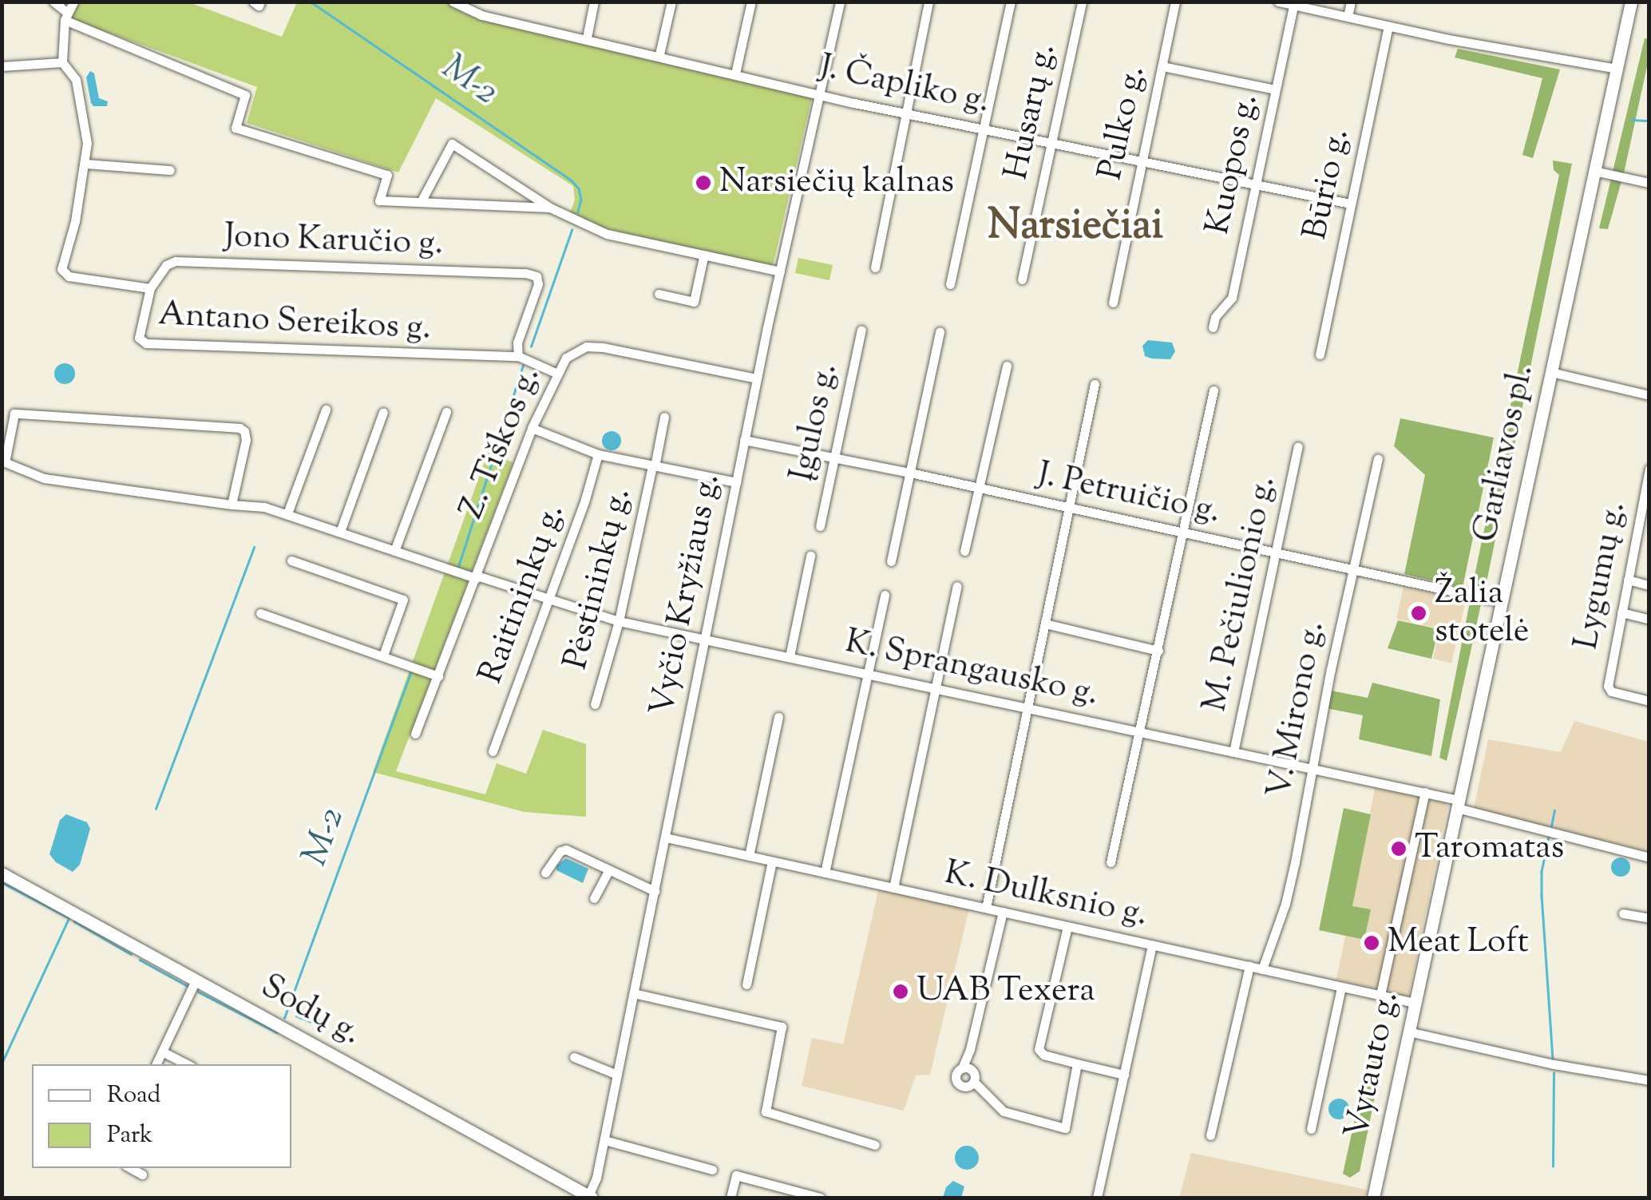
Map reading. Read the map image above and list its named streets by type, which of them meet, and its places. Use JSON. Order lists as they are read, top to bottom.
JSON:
{
  "streets": {
    "main road": ["Garliavos pl.", "Sodų g.", "Vytauto g."],
    "street": [
      "J. Čapliko g.",
      "Husarų g.",
      "Pulko g.",
      "Kuopos g.",
      "Būrio g.",
      "Jono Karučio g.",
      "Antano Sereikos g.",
      "Įgulos g.",
      "Z. Tiškos g.",
      "J. Petruičio g.",
      "Lygumų g.",
      "Pėstininkų g.",
      "Raitininkų g.",
      "M. Pečiulionio g.",
      "Vyčio Kryžiaus g.",
      "K. Sprangausko g.",
      "V. Mirono g.",
      "K. Dulksnio g."
    ]
  },
  "crossings": [
    ["J. Čapliko g.", "Husarų g."],
    ["J. Čapliko g.", "Pulko g."],
    ["J. Čapliko g.", "Kuopos g."],
    ["J. Čapliko g.", "Būrio g."],
    ["J. Čapliko g.", "Vyčio Kryžiaus g."],
    ["Jono Karučio g.", "Antano Sereikos g."],
    ["Įgulos g.", "J. Petruičio g."],
    ["Z. Tiškos g.", "Vyčio Kryžiaus g."],
    ["Z. Tiškos g.", "K. Sprangausko g."],
    ["Garliavos pl.", "J. Petruičio g."],
    ["Garliavos pl.", "K. Sprangausko g."],
    ["Garliavos pl.", "Vytauto g."],
    ["J. Petruičio g.", "M. Pečiulionio g."],
    ["J. Petruičio g.", "Vyčio Kryžiaus g."],
    ["J. Petruičio g.", "V. Mirono g."],
    ["Pėstininkų g.", "K. Sprangausko g."],
    ["Raitininkų g.", "K. Sprangausko g."],
    ["M. Pečiulionio g.", "K. Sprangausko g."],
    ["Vyčio Kryžiaus g.", "K. Sprangausko g."],
    ["Vyčio Kryžiaus g.", "K. Dulksnio g."],
    ["Vyčio Kryžiaus g.", "Sodų g."],
    ["K. Sprangausko g.", "V. Mirono g."],
    ["V. Mirono g.", "K. Dulksnio g."],
    ["K. Dulksnio g.", "Vytauto g."]
  ],
  "districts": ["Narsiečiai"],
  "water": ["M-2"],
  "places": [
    "Narsiečių kalnas",
    "Žalia stotelė",
    "Taromatas",
    "Meat Loft",
    "UAB Texera"
  ],
  "legend": ["Road", "Park"]
}
